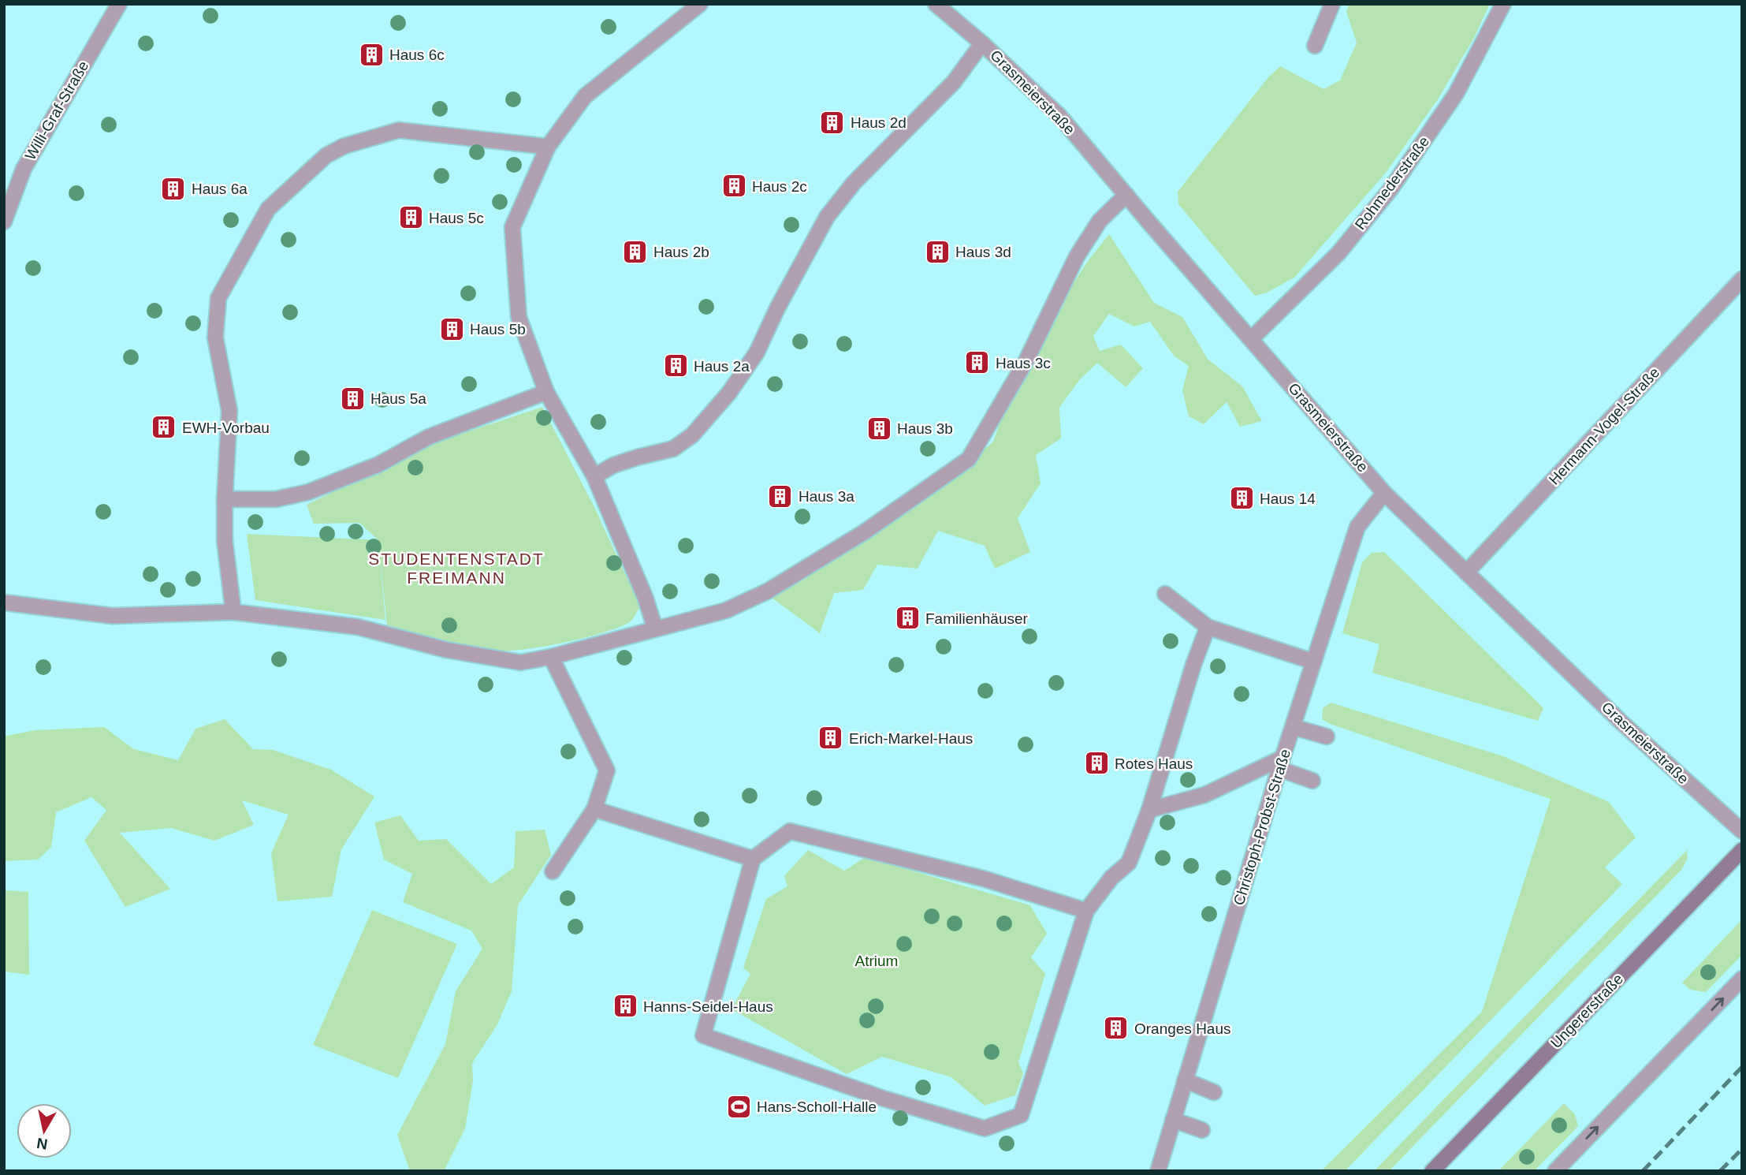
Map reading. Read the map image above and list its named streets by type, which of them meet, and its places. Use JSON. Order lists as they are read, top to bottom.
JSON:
{
  "streets": {
    "main road": ["Ungererstraße"],
    "street": [
      "Grasmeierstraße",
      "Willi-Graf-Straße",
      "Rohmederstraße",
      "Hermann-Vogel-Straße",
      "Christoph-Probst-Straße"
    ]
  },
  "crossings": [
    ["Grasmeierstraße", "Rohmederstraße"],
    ["Grasmeierstraße", "Hermann-Vogel-Straße"],
    ["Grasmeierstraße", "Christoph-Probst-Straße"]
  ],
  "districts": ["STUDENTENSTADT FREIMANN"],
  "parks": ["Atrium"],
  "places": {
    "building": [
      "Haus 6c",
      "Haus 2d",
      "Haus 2c",
      "Haus 6a",
      "Haus 5c",
      "Haus 2b",
      "Haus 3d",
      "Haus 5b",
      "Haus 3c",
      "Haus 2a",
      "Haus 5a",
      "EWH-Vorbau",
      "Haus 3b",
      "Haus 3a",
      "Haus 14",
      "Familienhäuser",
      "Erich-Markel-Haus",
      "Rotes Haus",
      "Hanns-Seidel-Haus",
      "Oranges Haus"
    ],
    "sports": ["Hans-Scholl-Halle"]
  },
  "north": "bottom"
}
